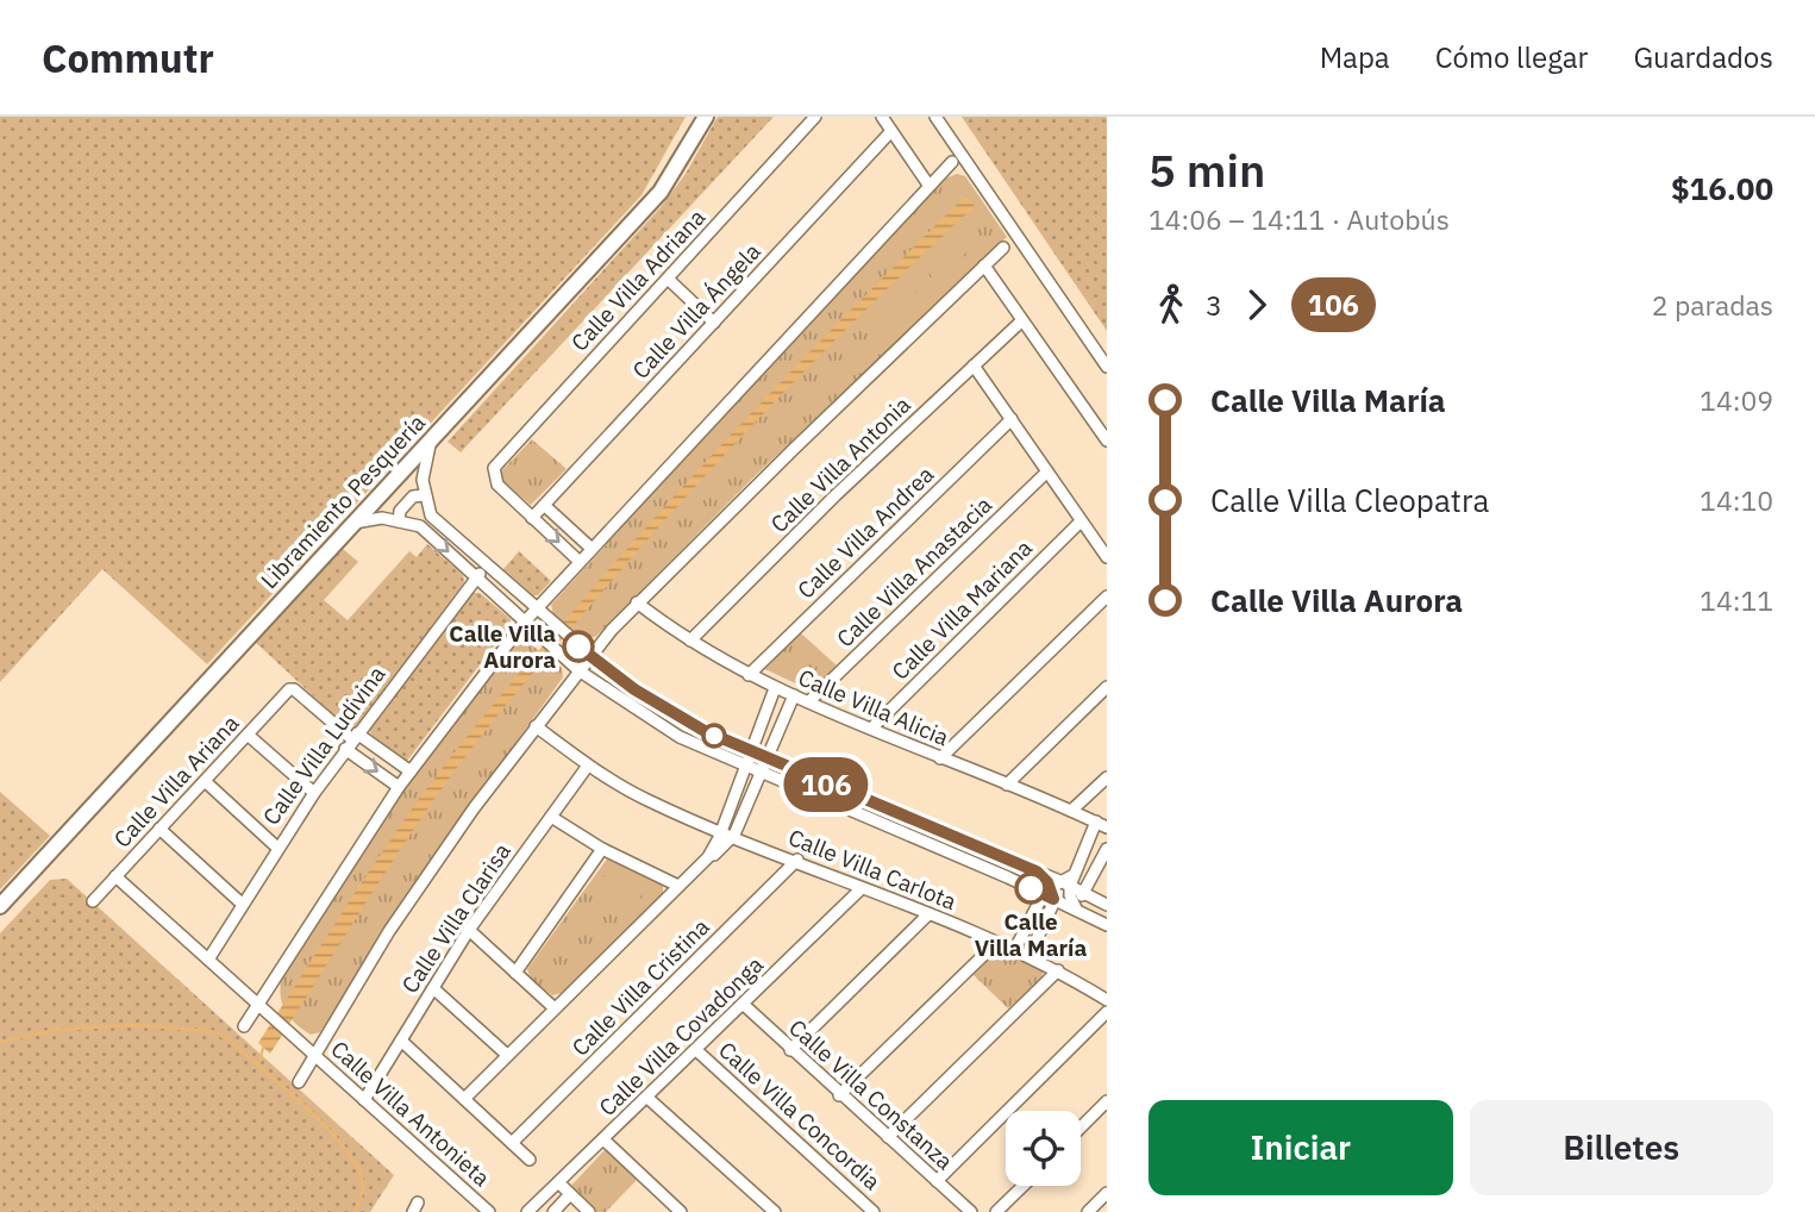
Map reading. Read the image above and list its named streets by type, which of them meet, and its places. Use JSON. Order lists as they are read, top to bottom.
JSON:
{
  "streets": {
    "main road": ["Libramiento Pesquería"],
    "street": [
      "Calle Villa Adriana",
      "Calle Villa Ángela",
      "Calle Villa Antonia",
      "Calle Villa Andrea",
      "Calle Villa Anastacia",
      "Calle Villa Mariana",
      "Calle Villa Alicia",
      "Calle Villa Ludivina",
      "Calle Villa Ariana",
      "Calle Villa Carlota",
      "Calle Villa Clarisa",
      "Calle Villa Cristina",
      "Calle Villa Covadonga",
      "Calle Villa Constanza",
      "Calle Villa Antonieta",
      "Calle Villa Concordia"
    ]
  },
  "crossings": [
    ["Calle Villa Adriana", "Calle Villa Ángela"],
    ["Calle Villa Antonia", "Calle Villa Alicia"],
    ["Calle Villa Andrea", "Calle Villa Alicia"],
    ["Calle Villa Anastacia", "Calle Villa Alicia"],
    ["Calle Villa Mariana", "Calle Villa Alicia"],
    ["Calle Villa Ludivina", "Calle Villa Ariana"],
    ["Calle Villa Carlota", "Calle Villa Clarisa"],
    ["Calle Villa Carlota", "Calle Villa Cristina"],
    ["Calle Villa Carlota", "Calle Villa Covadonga"],
    ["Calle Villa Clarisa", "Calle Villa Antonieta"],
    ["Calle Villa Covadonga", "Calle Villa Constanza"],
    ["Calle Villa Covadonga", "Calle Villa Concordia"]
  ],
  "places": ["Calle Villa Aurora", "Calle Villa María"],
  "lines": ["bus line 106"],
  "page": {
    "header": "Commutr",
    "nav": ["Mapa", "Cómo llegar", "Guardados"],
    "on_map": "106",
    "heading": ["5 min", "14:06 – 14:11 · Autobús", "$16.00"],
    "legs": ["3", "106", "2 paradas"],
    "list": [
      {
        "name": "Calle Villa María",
        "value": "14:09"
      },
      {
        "name": "Calle Villa Cleopatra",
        "value": "14:10"
      },
      {
        "name": "Calle Villa Aurora",
        "value": "14:11"
      }
    ],
    "buttons": ["Iniciar", "Billetes"]
  }
}
